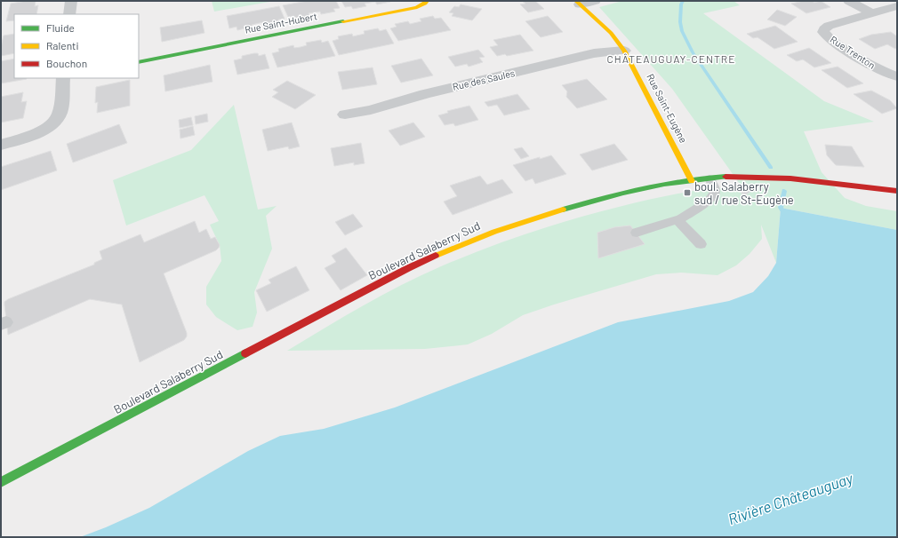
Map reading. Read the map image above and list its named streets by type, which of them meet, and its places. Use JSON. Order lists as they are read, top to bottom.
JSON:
{
  "streets": {
    "street": [
      "Rue Saint-Hubert",
      "Rue Trenton",
      "Rue des Saules",
      "Rue Saint-Eugène",
      "Boulevard Salaberry Sud"
    ]
  },
  "crossings": [
    ["Rue des Saules", "Rue Saint-Eugène"],
    ["Rue Saint-Eugène", "Boulevard Salaberry Sud"]
  ],
  "districts": ["CHÂTEAUGUAY-CENTRE"],
  "water": ["Rivière Châteauguay"],
  "places": {
    "transit": ["boul. Salaberry sud / rue St-Eugène"]
  },
  "legend": ["Fluide", "Ralenti", "Bouchon"]
}
